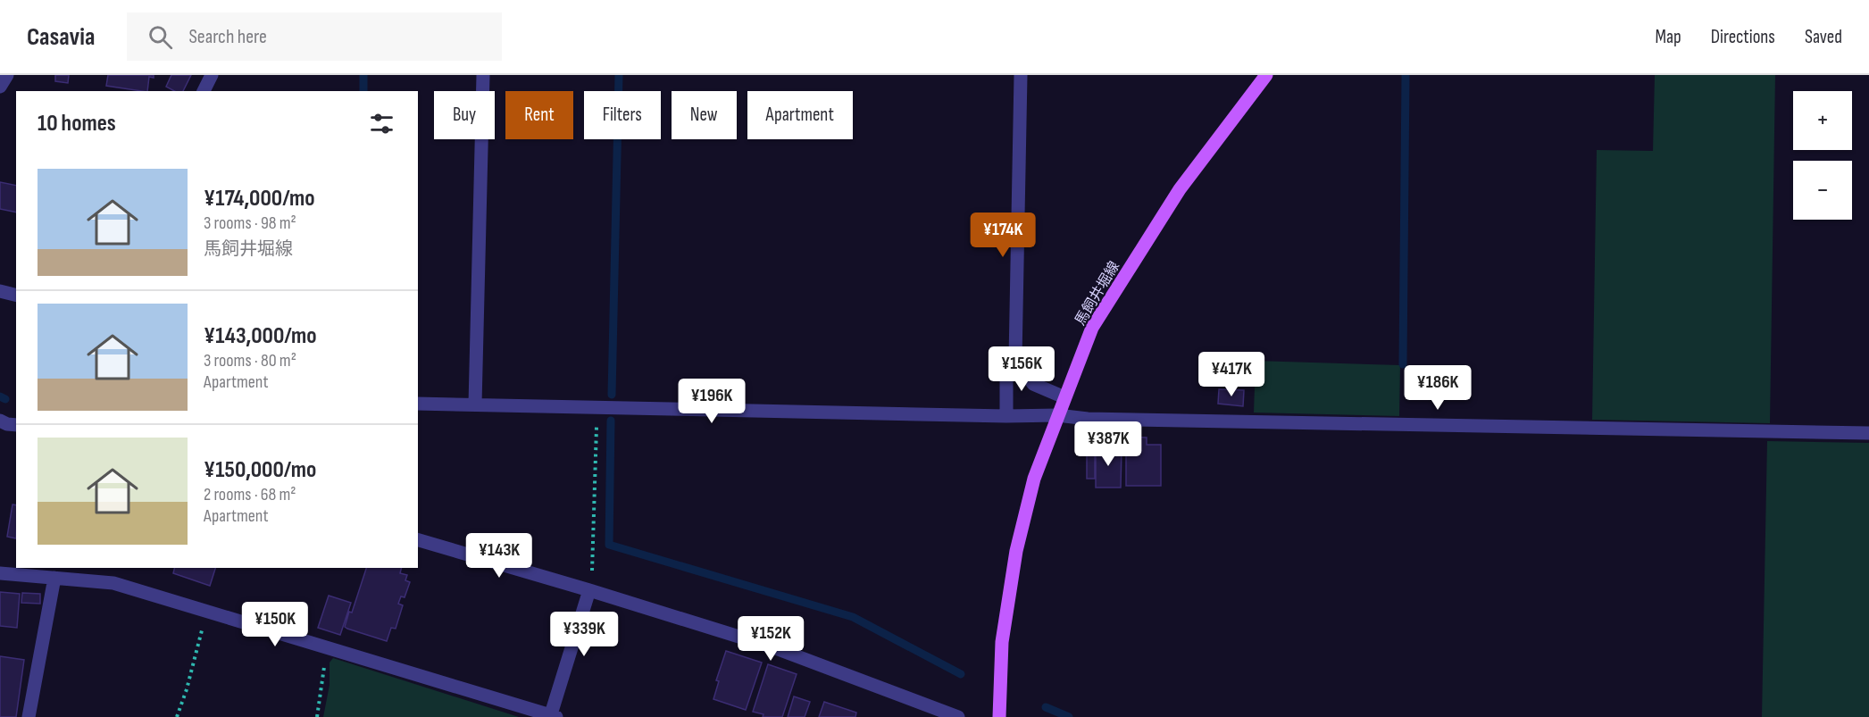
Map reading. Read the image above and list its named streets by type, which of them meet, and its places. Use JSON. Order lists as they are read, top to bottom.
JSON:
{
  "streets": {
    "main road": ["馬飼井堀線"]
  },
  "page": {
    "header": "Casavia",
    "search": "Search here",
    "nav": ["Map", "Directions", "Saved"],
    "map_buttons": ["+", "−"],
    "chip": [
      "Buy",
      "Rent",
      "Filters",
      "New",
      "Apartment"
    ],
    "heading": "10 homes",
    "list": [
      {
        "name": "¥174,000/mo",
        "note": "3 rooms · 98 m² · 馬飼井堀線"
      },
      {
        "name": "¥143,000/mo",
        "note": "3 rooms · 80 m² · Apartment"
      },
      {
        "name": "¥150,000/mo",
        "note": "2 rooms · 68 m² · Apartment"
      }
    ],
    "price": [
      "¥174K",
      "¥156K",
      "¥417K",
      "¥186K",
      "¥196K",
      "¥387K",
      "¥143K",
      "¥150K",
      "¥339K",
      "¥152K"
    ]
  }
}
